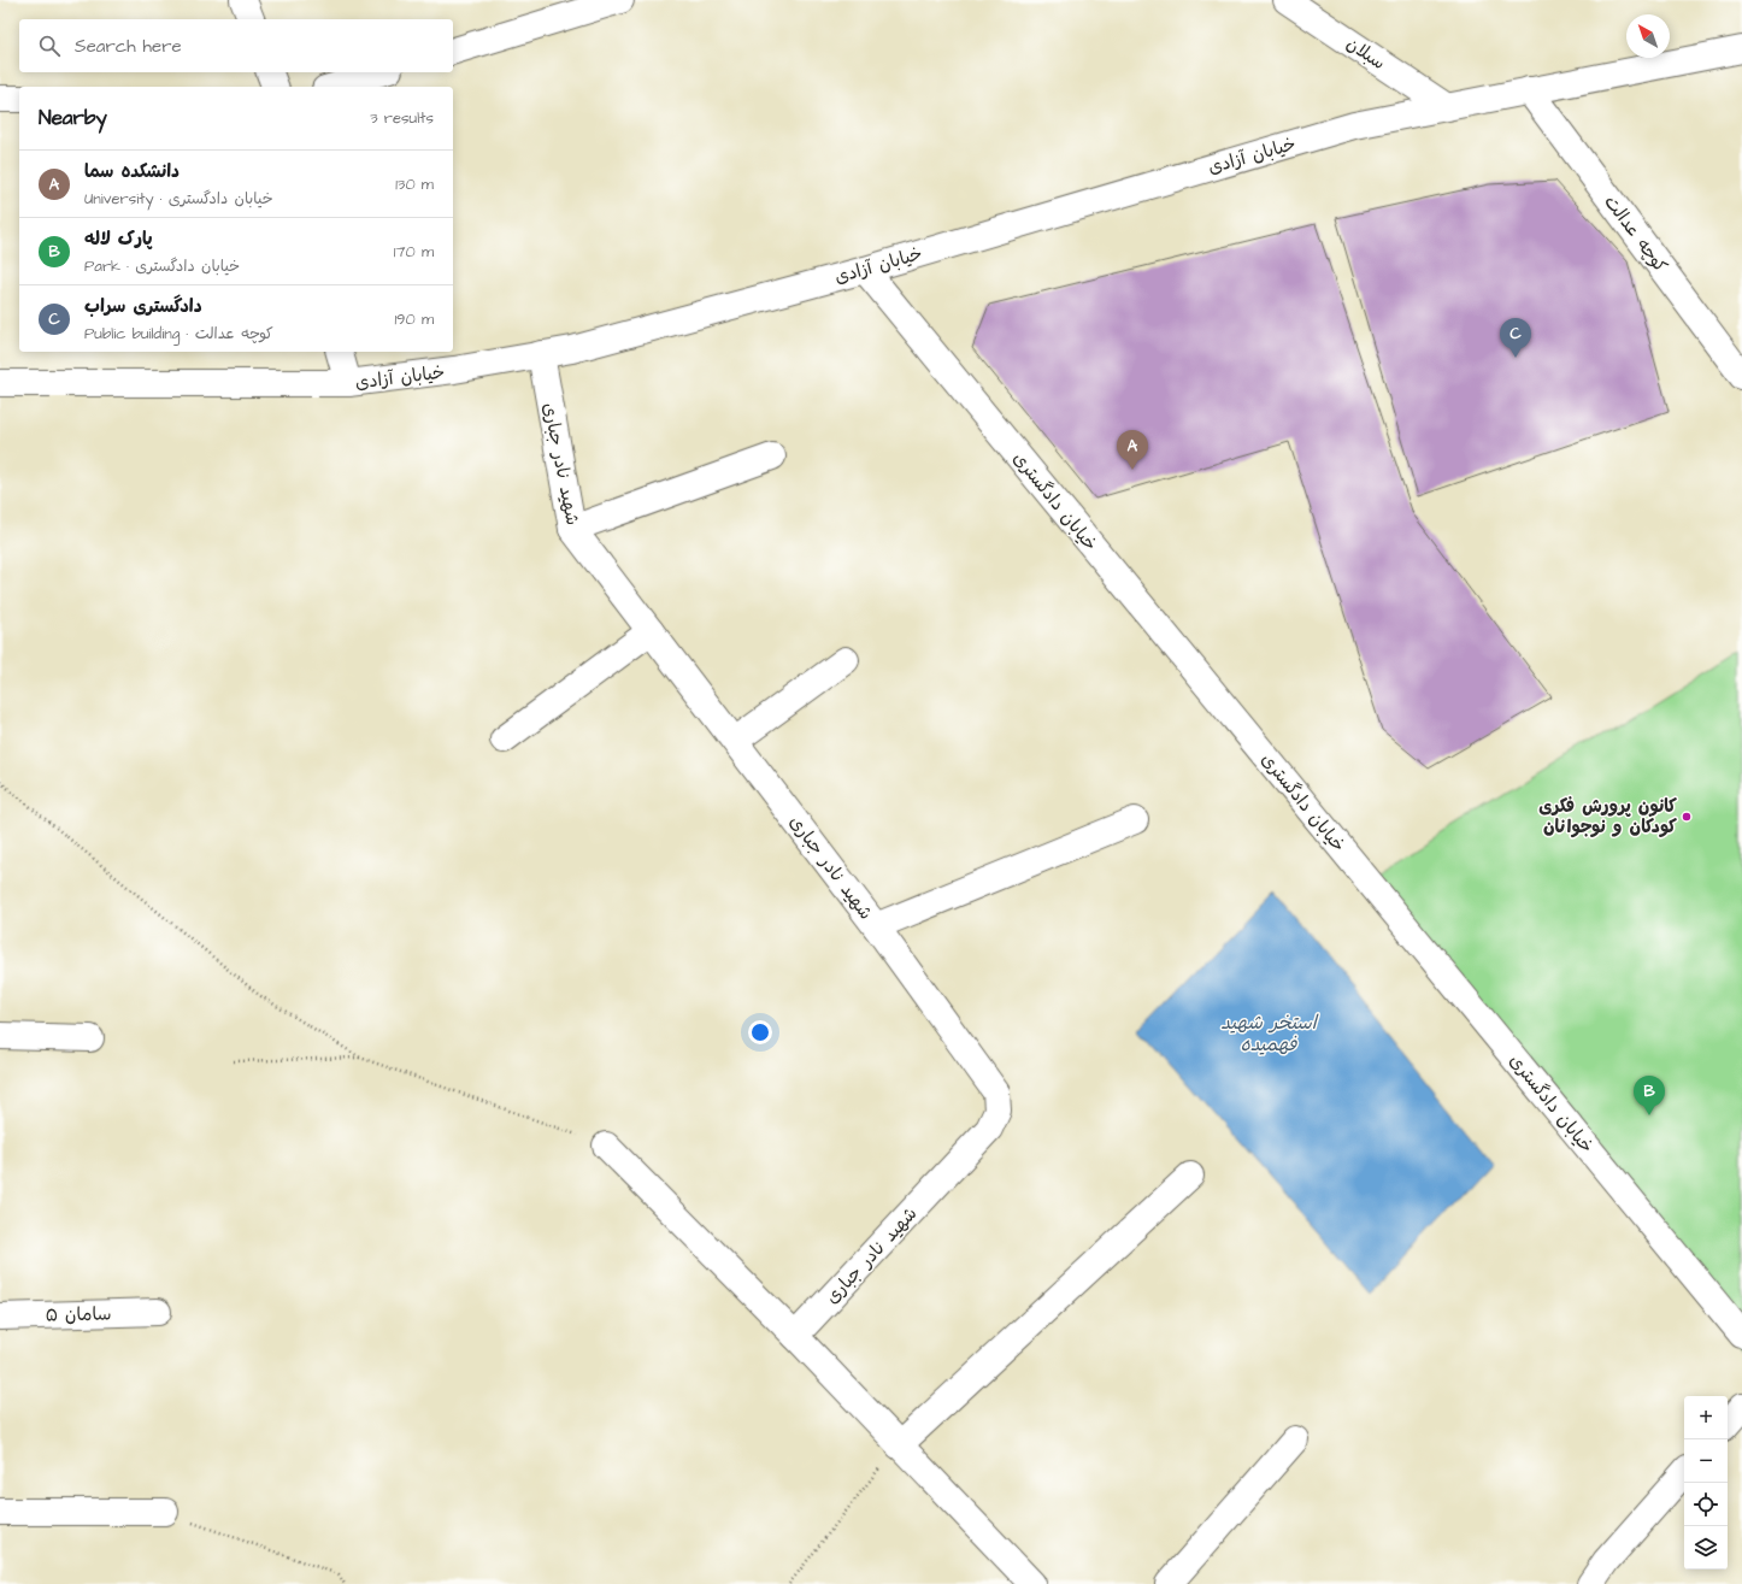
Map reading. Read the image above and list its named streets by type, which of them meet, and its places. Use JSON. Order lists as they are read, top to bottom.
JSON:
{
  "streets": {
    "street": [
      "سبلان",
      "خیابان آزادی",
      "کوچه عدالت",
      "شهید نادر جباری",
      "خیابان دادگستری",
      "سامان ۵"
    ]
  },
  "crossings": [
    ["سبلان", "خیابان آزادی"],
    ["خیابان آزادی", "کوچه عدالت"],
    ["خیابان آزادی", "شهید نادر جباری"],
    ["خیابان آزادی", "خیابان دادگستری"]
  ],
  "water": ["استخر شهید فهمیده"],
  "places": ["کانون پرورش فکری کودکان و نوجوانان"],
  "north": "top left",
  "page": {
    "search": "Search here",
    "heading": ["Nearby", "3 results"],
    "list": [
      {
        "mark": "A",
        "name": "دانشکده سما",
        "note": "University · خیابان دادگستری",
        "value": "130 m"
      },
      {
        "mark": "B",
        "name": "پارک لاله",
        "note": "Park · خیابان دادگستری",
        "value": "170 m"
      },
      {
        "mark": "C",
        "name": "دادگستری سراب",
        "note": "Public building · کوچه عدالت",
        "value": "190 m"
      }
    ],
    "pins": ["C", "A", "B"],
    "map_buttons": ["+", "−"]
  }
}
